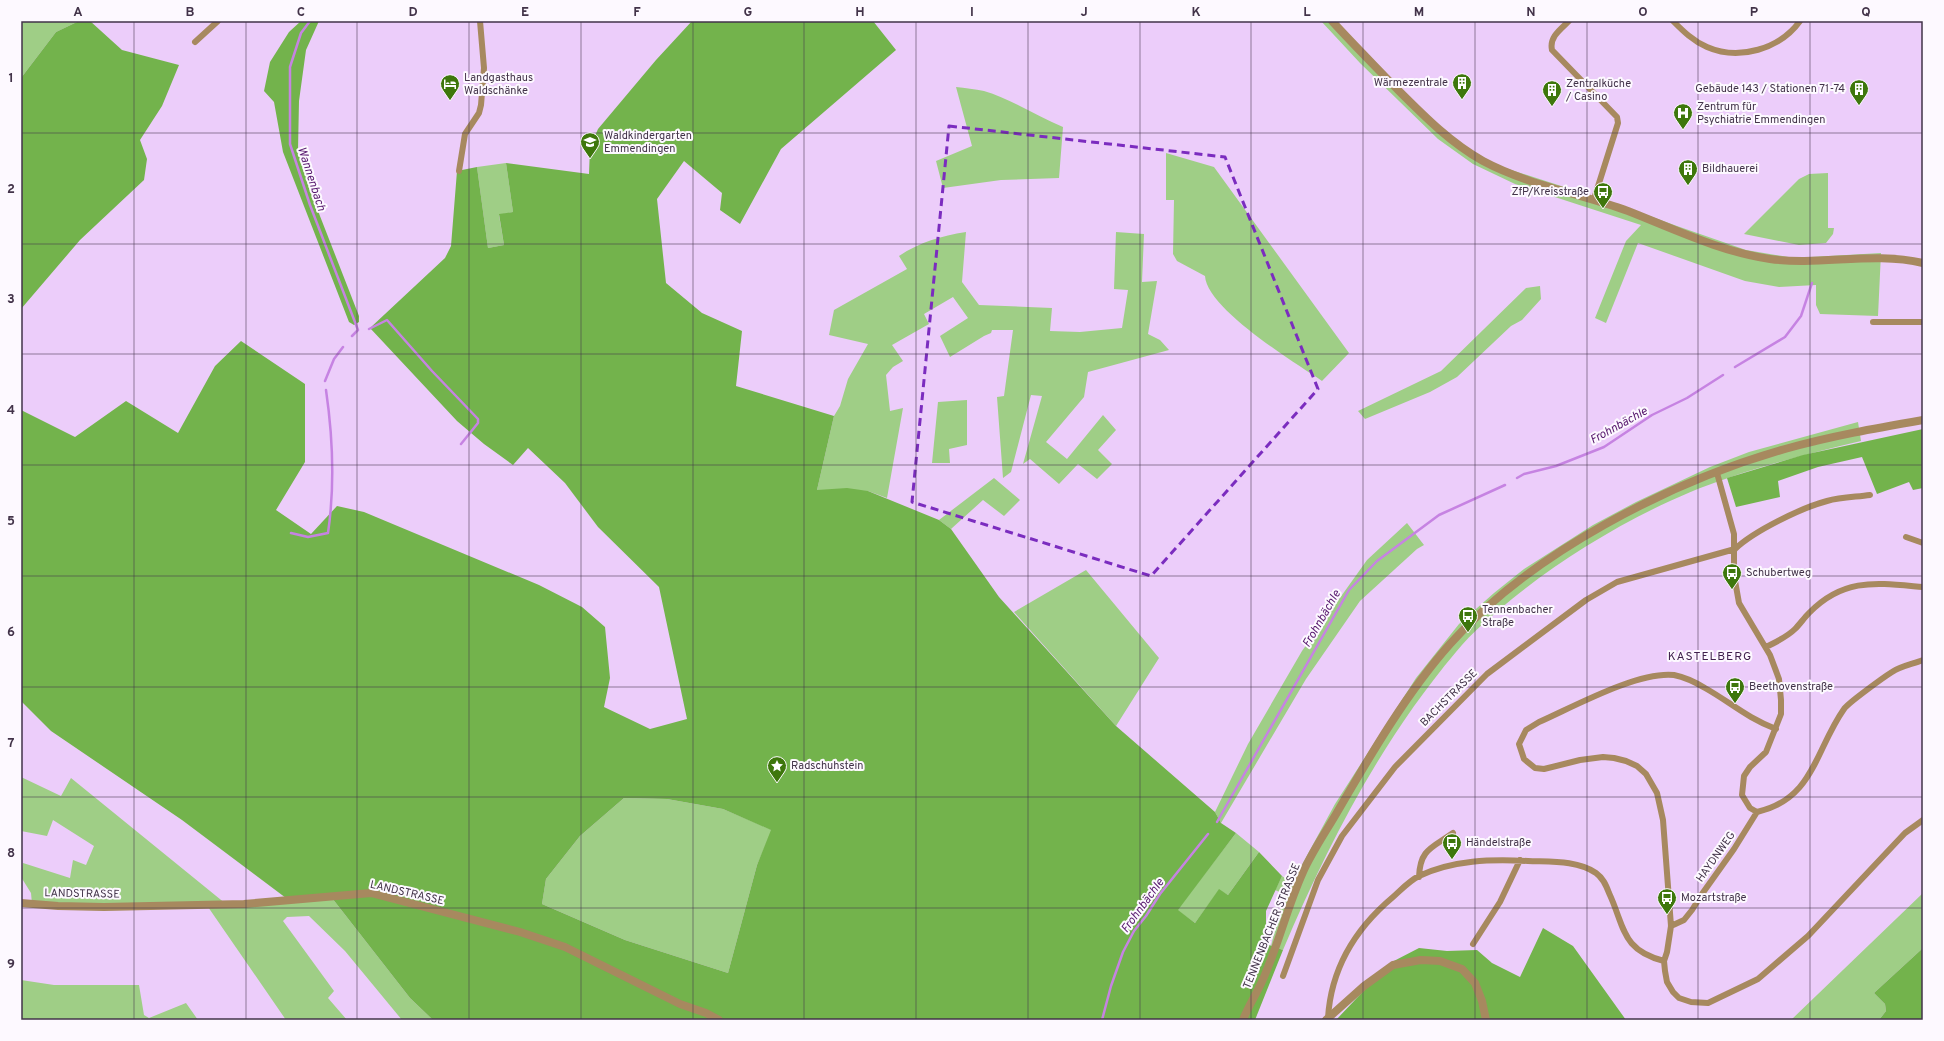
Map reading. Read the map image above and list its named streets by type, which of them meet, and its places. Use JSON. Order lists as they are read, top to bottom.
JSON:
{
  "streets": {
    "street": [
      "BACHSTRASSE",
      "HAYDNWEG",
      "LANDSTRASSE",
      "TENNENBACHER STRASSE"
    ]
  },
  "districts": ["KASTELBERG"],
  "water": ["Wannenbach", "Frohnbächle"],
  "places": {
    "building": [
      "Wärmezentrale",
      "Gebäude 143 / Stationen 71-74",
      "Zentralküche / Casino",
      "Bildhauerei"
    ],
    "hotel": ["Landgasthaus Waldschänke"],
    "hospital": ["Zentrum für Psychiatrie Emmendingen"],
    "school or university": ["Waldkindergarten Emmendingen"],
    "bus stop": [
      "ZfP/Kreisstraße",
      "Schubertweg",
      "Tennenbacher Straße",
      "Beethovenstraße",
      "Händelstraße",
      "Mozartstraße"
    ],
    "place": ["Radschuhstein"]
  },
  "grid": {
    "columns": [
      "A",
      "B",
      "C",
      "D",
      "E",
      "F",
      "G",
      "H",
      "I",
      "J",
      "K",
      "L",
      "M",
      "N",
      "O",
      "P",
      "Q"
    ],
    "rows": [
      "1",
      "2",
      "3",
      "4",
      "5",
      "6",
      "7",
      "8",
      "9"
    ]
  }
}
